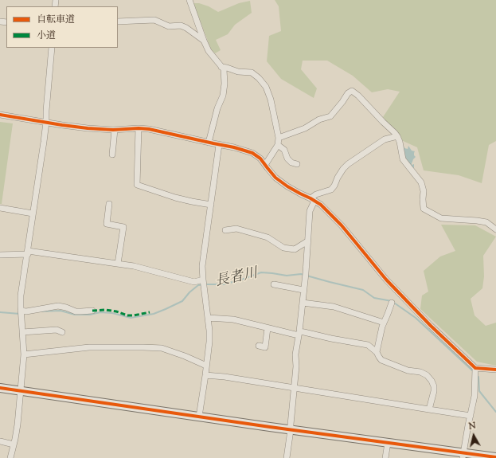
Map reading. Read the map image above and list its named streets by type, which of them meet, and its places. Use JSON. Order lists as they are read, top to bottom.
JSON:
{
  "water": ["長者川"],
  "legend": ["自転車道", "小道"],
  "north": "top"
}
